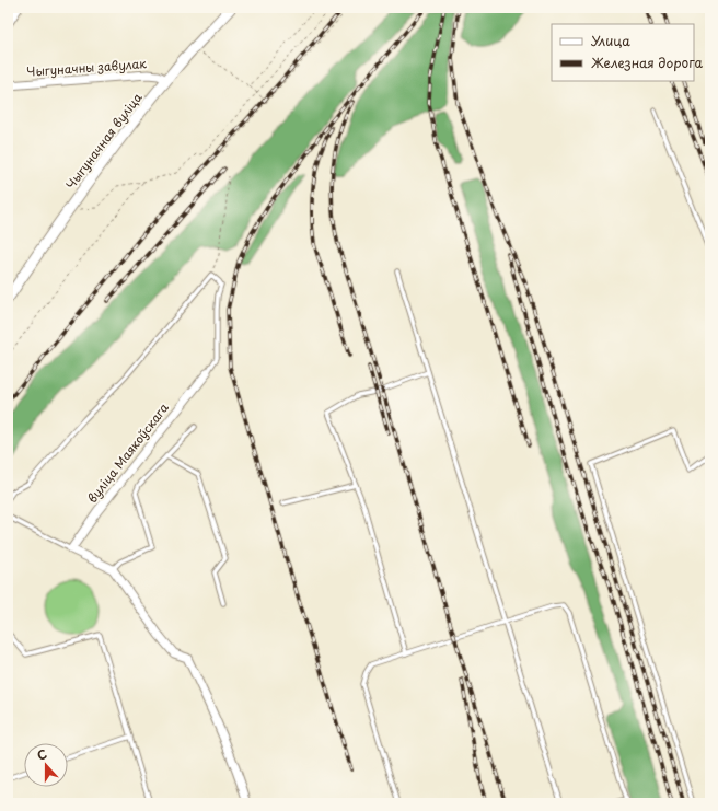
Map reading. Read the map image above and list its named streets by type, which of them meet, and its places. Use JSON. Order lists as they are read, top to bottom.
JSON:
{
  "streets": {
    "street": ["Чыгуначны завулак", "Чыгуначная вуліца", "вуліца Маякоўскага"]
  },
  "crossings": [
    ["Чыгуначны завулак", "Чыгуначная вуліца"]
  ],
  "legend": ["Улица", "Железная дорога"],
  "north": "top"
}
